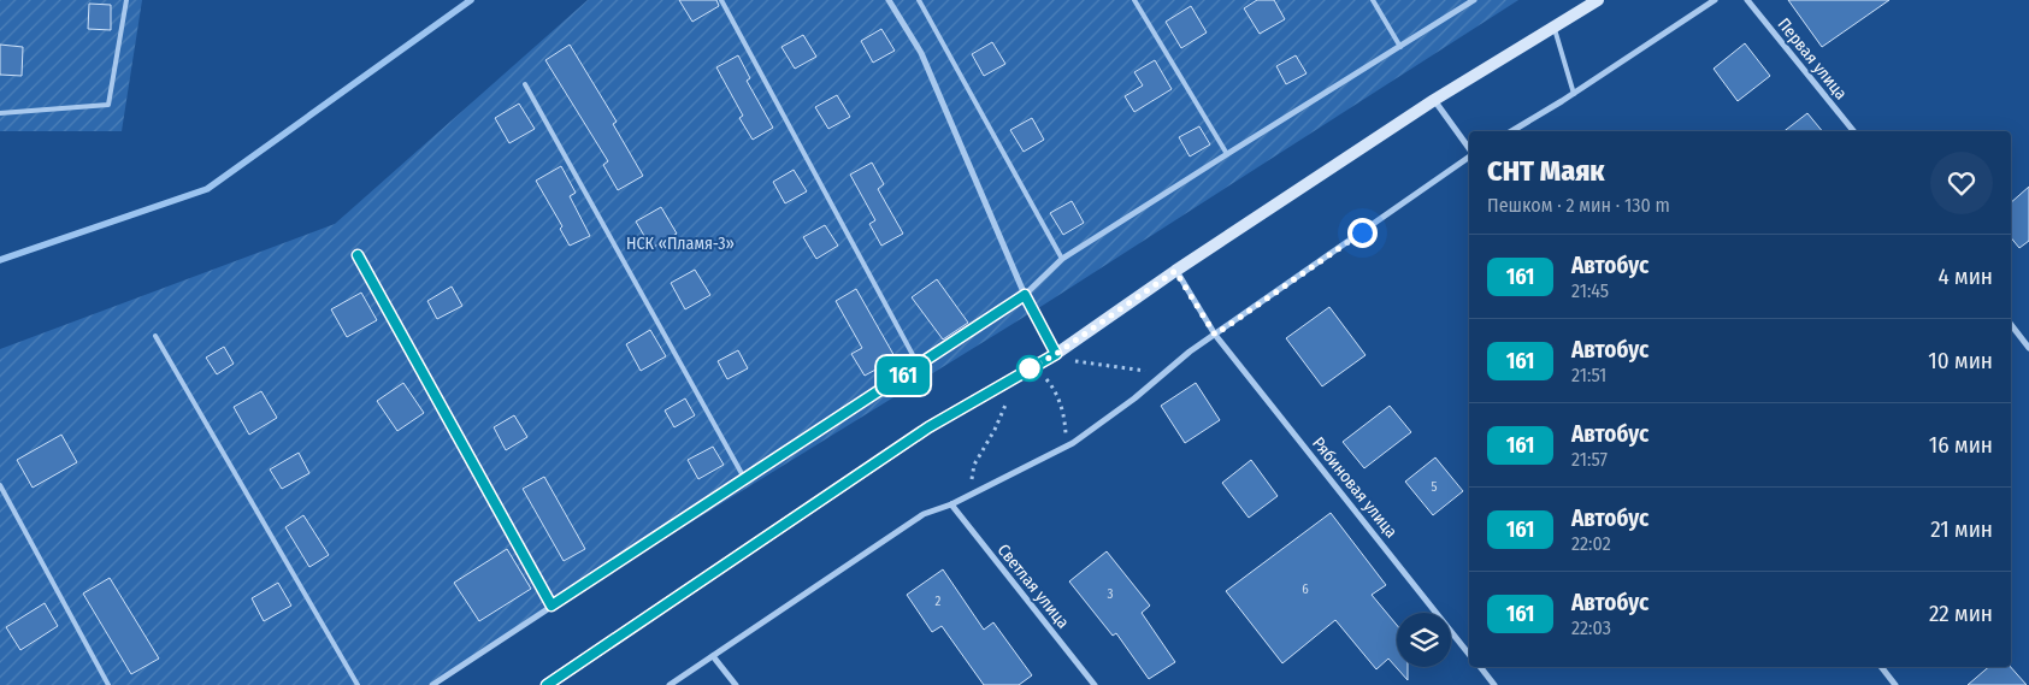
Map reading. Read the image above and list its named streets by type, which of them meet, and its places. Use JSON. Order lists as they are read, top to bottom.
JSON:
{
  "streets": {
    "street": ["Первая улица", "Рябиновая улица", "Светлая улица"]
  },
  "parks": ["НСК «Пламя-3»"],
  "lines": ["bus line 161"],
  "house_numbers": [
    "5",
    "6",
    "3",
    "2"
  ],
  "page": {
    "on_map": "161",
    "heading": ["СНТ Маяк", "Пешком · 2 мин · 130 m"],
    "list": [
      {
        "mark": "161",
        "name": "Автобус",
        "note": "21:45",
        "value": "4 мин"
      },
      {
        "mark": "161",
        "name": "Автобус",
        "note": "21:51",
        "value": "10 мин"
      },
      {
        "mark": "161",
        "name": "Автобус",
        "note": "21:57",
        "value": "16 мин"
      },
      {
        "mark": "161",
        "name": "Автобус",
        "note": "22:02",
        "value": "21 мин"
      },
      {
        "mark": "161",
        "name": "Автобус",
        "note": "22:03",
        "value": "22 мин"
      }
    ]
  }
}
